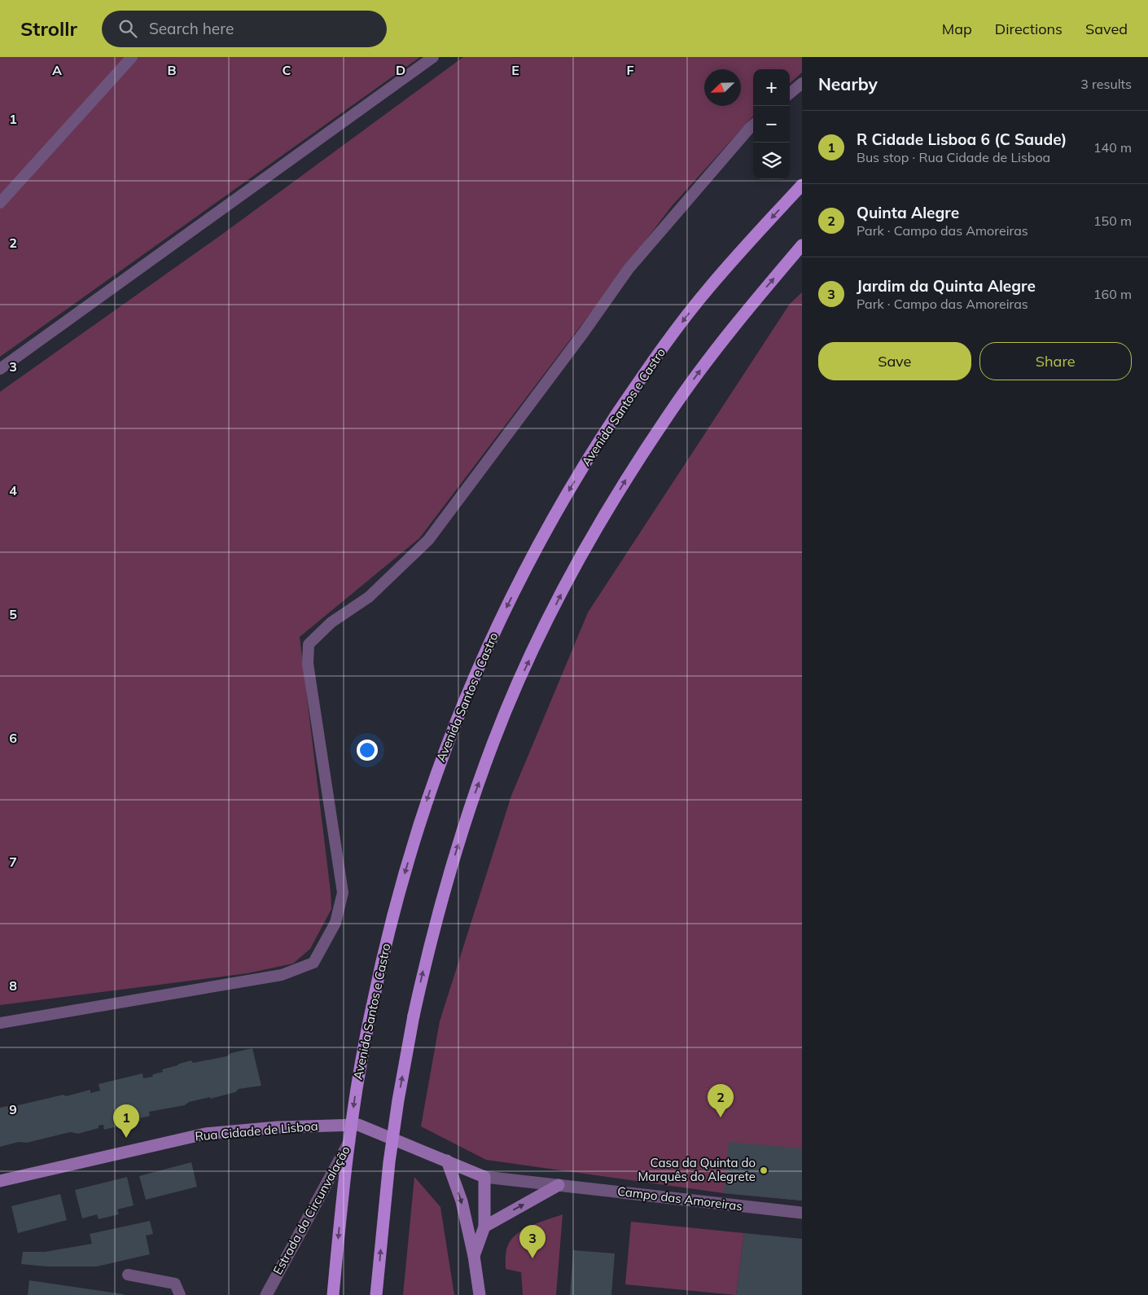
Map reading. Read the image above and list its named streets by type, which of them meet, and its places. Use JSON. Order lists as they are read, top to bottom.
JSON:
{
  "streets": {
    "main road": ["Avenida Santos e Castro"],
    "street": ["Rua Cidade de Lisboa", "Campo das Amoreiras", "Estrada da Circunvalação"]
  },
  "crossings": [
    ["Rua Cidade de Lisboa", "Campo das Amoreiras"],
    ["Rua Cidade de Lisboa", "Estrada da Circunvalação"]
  ],
  "places": ["Casa da Quinta do Marquês do Alegrete"],
  "north": "bottom left",
  "page": {
    "header": "Strollr",
    "search": "Search here",
    "nav": ["Map", "Directions", "Saved"],
    "heading": ["Nearby", "3 results"],
    "map_buttons": ["+", "−"],
    "list": [
      {
        "mark": "1",
        "name": "R Cidade Lisboa 6 (C Saude)",
        "note": "Bus stop · Rua Cidade de Lisboa",
        "value": "140 m"
      },
      {
        "mark": "2",
        "name": "Quinta Alegre",
        "note": "Park · Campo das Amoreiras",
        "value": "150 m"
      },
      {
        "mark": "3",
        "name": "Jardim da Quinta Alegre",
        "note": "Park · Campo das Amoreiras",
        "value": "160 m"
      }
    ],
    "buttons": ["Save", "Share"],
    "pins": ["2", "1", "3"]
  },
  "grid": {
    "columns": [
      "A",
      "B",
      "C",
      "D",
      "E",
      "F"
    ],
    "rows": [
      "1",
      "2",
      "3",
      "4",
      "5",
      "6",
      "7",
      "8",
      "9"
    ]
  }
}
